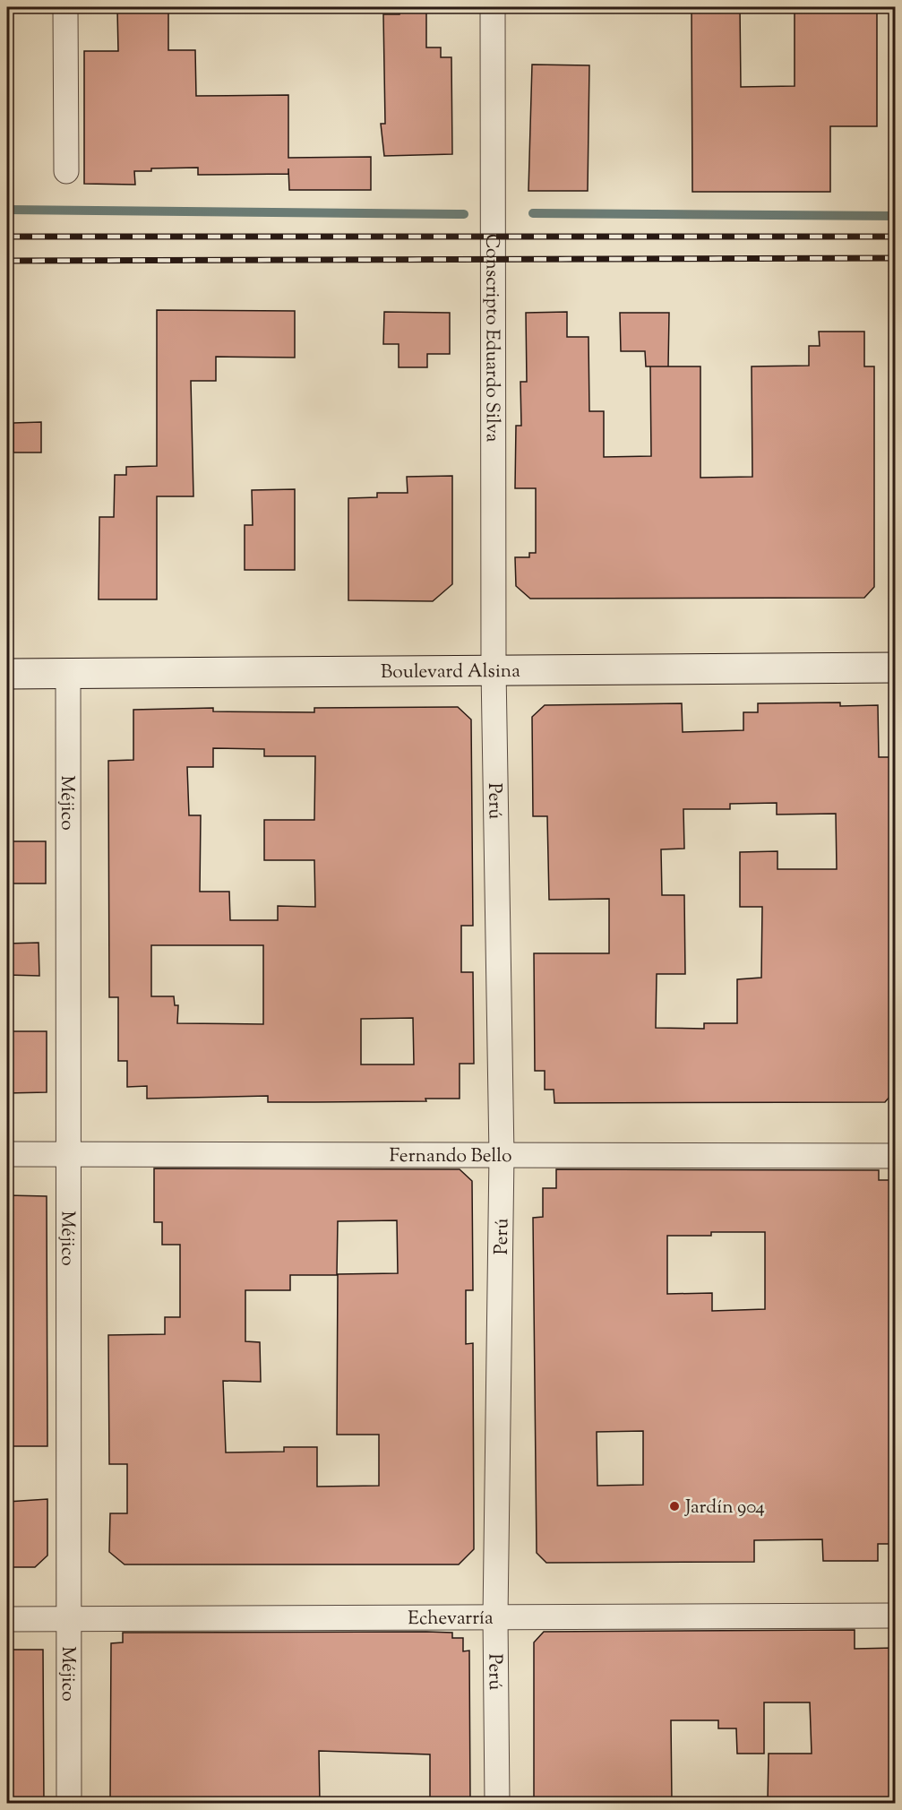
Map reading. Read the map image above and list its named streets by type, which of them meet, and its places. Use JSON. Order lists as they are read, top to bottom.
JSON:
{
  "streets": {
    "main road": ["Boulevard Alsina"],
    "street": [
      "Conscripto Eduardo Silva",
      "Perú",
      "Méjico",
      "Fernando Bello",
      "Echevarría"
    ]
  },
  "crossings": [
    ["Conscripto Eduardo Silva", "Boulevard Alsina"],
    ["Conscripto Eduardo Silva", "Perú"],
    ["Boulevard Alsina", "Perú"],
    ["Boulevard Alsina", "Méjico"],
    ["Perú", "Fernando Bello"],
    ["Perú", "Echevarría"],
    ["Méjico", "Fernando Bello"],
    ["Méjico", "Echevarría"]
  ],
  "places": ["Jardín 904"]
}
